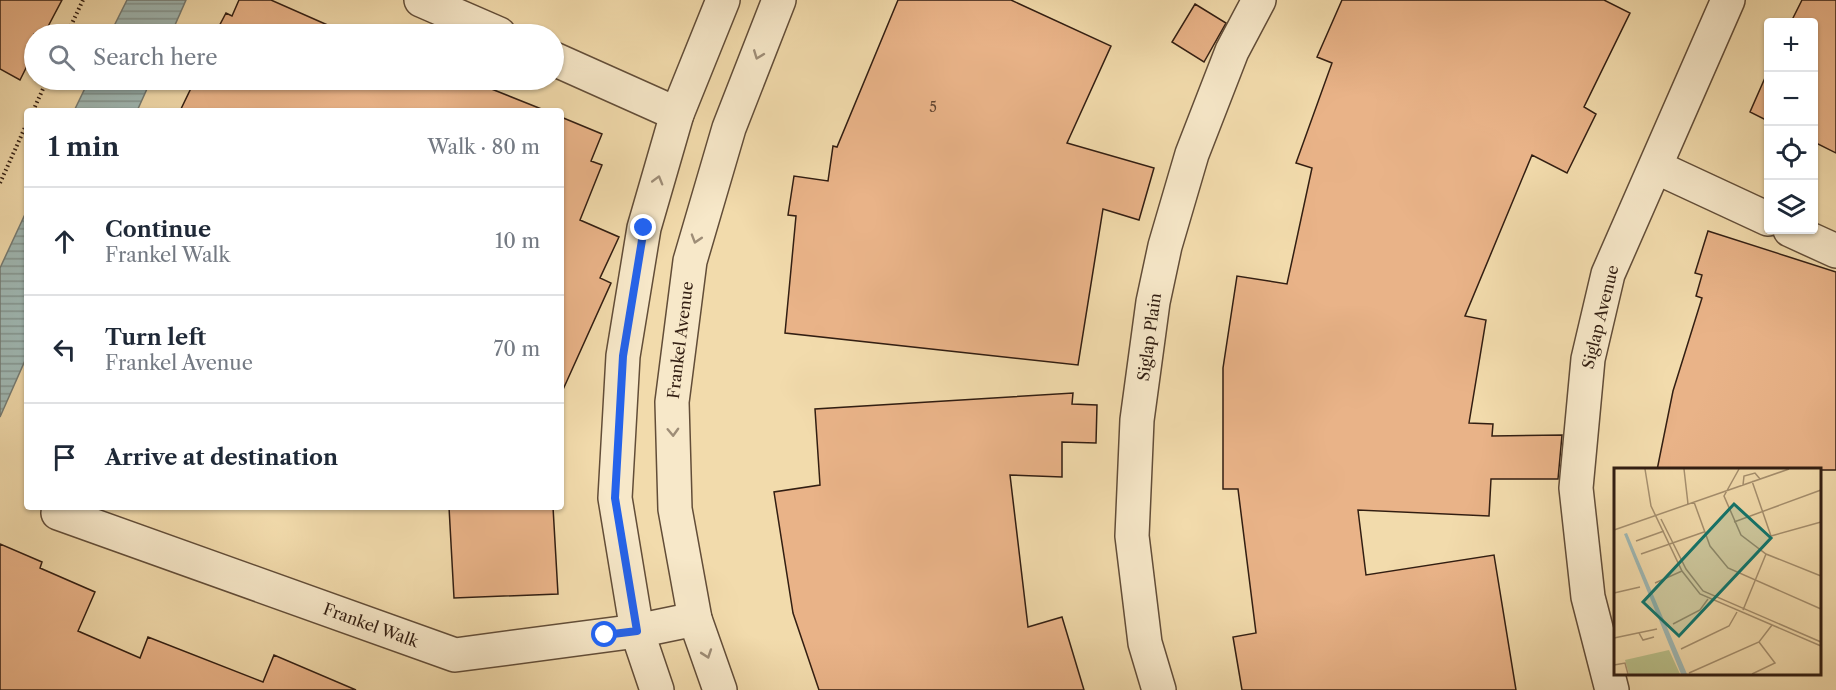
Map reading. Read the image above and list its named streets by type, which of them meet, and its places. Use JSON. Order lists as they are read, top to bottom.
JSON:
{
  "streets": {
    "street": [
      "Siglap Avenue",
      "Siglap Plain",
      "Frankel Avenue",
      "Frankel Walk"
    ]
  },
  "crossings": [
    ["Frankel Avenue", "Frankel Walk"]
  ],
  "house_numbers": ["5"],
  "page": {
    "map_buttons": ["+", "−"],
    "search": "Search here",
    "heading": ["1 min", "Walk · 80 m"],
    "list": [
      ["Continue", "Frankel Walk", "10 m"],
      ["Turn left", "Frankel Avenue", "70 m"],
      "Arrive at destination"
    ]
  }
}
